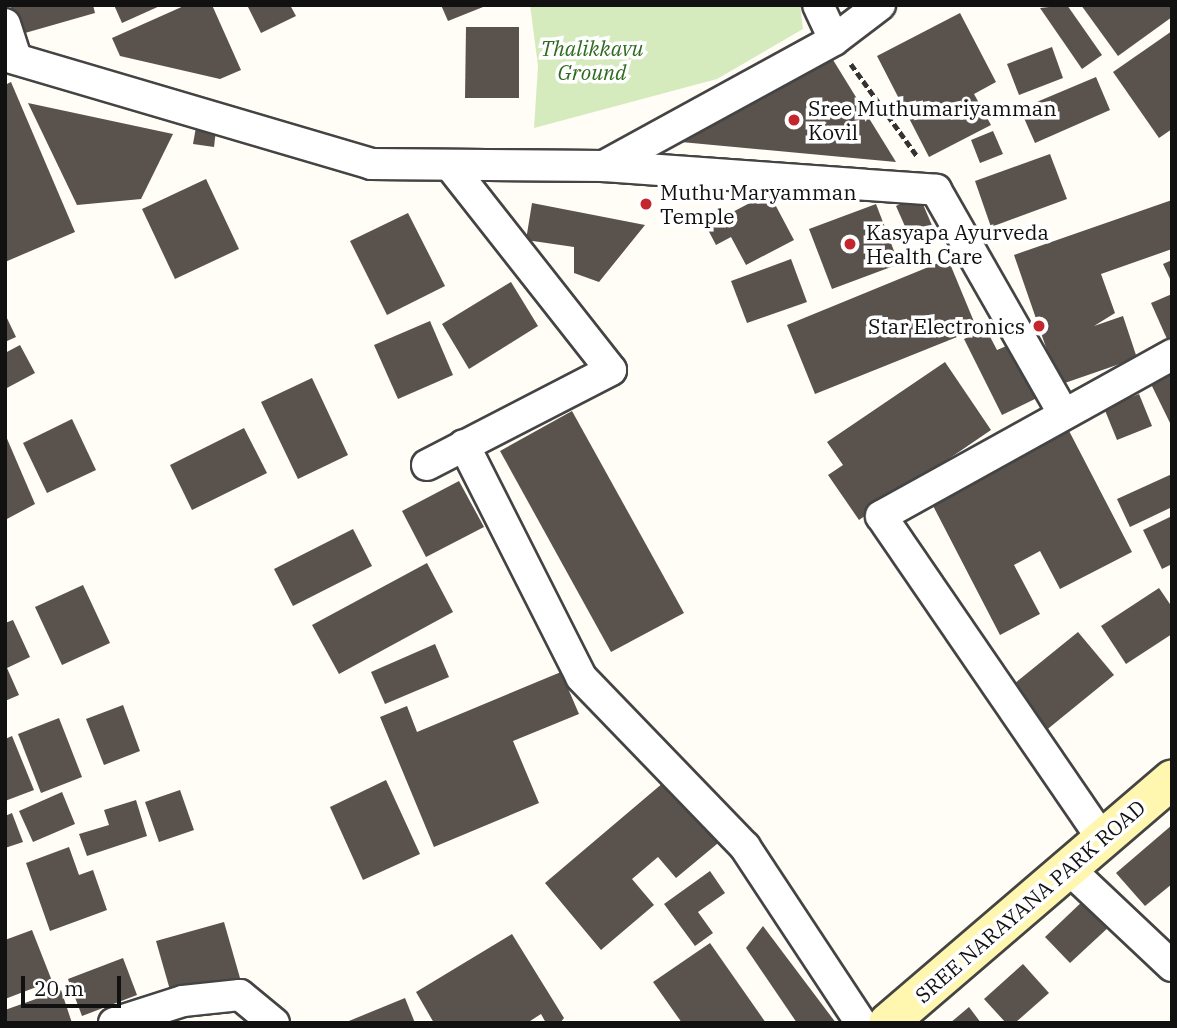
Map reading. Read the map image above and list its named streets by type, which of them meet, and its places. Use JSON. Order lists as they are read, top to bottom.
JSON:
{
  "streets": {
    "main road": ["SREE NARAYANA PARK ROAD"]
  },
  "parks": ["Thalikkavu Ground"],
  "places": [
    "Sree Muthumariyamman Kovil",
    "Muthu Maryamman Temple",
    "Kasyapa Ayurveda Health Care",
    "Star Electronics"
  ],
  "scale_bar": "20 m"
}
